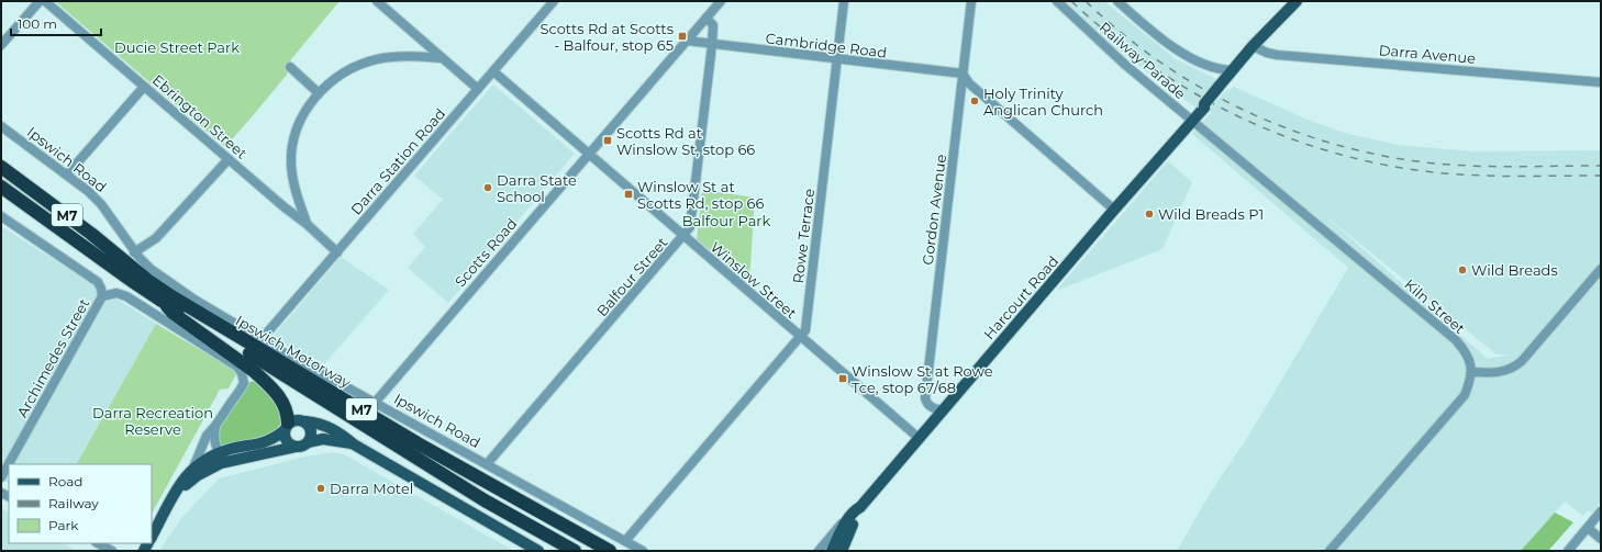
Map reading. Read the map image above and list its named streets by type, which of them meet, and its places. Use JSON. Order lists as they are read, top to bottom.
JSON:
{
  "streets": {
    "highway": ["M7", "Ipswich Motorway"],
    "main road": ["Harcourt Road"],
    "street": [
      "Cambridge Road",
      "Darra Avenue",
      "Railway Parade",
      "Ebrington Street",
      "Ipswich Road",
      "Darra Station Road",
      "Gordon Avenue",
      "Rowe Terrace",
      "Scotts Road",
      "Balfour Street",
      "Winslow Street",
      "Kiln Street",
      "Archimedes Street"
    ]
  },
  "crossings": [
    ["Cambridge Road", "Gordon Avenue"],
    ["Cambridge Road", "Rowe Terrace"],
    ["Cambridge Road", "Scotts Road"],
    ["Cambridge Road", "Balfour Street"],
    ["Railway Parade", "Harcourt Road"],
    ["Railway Parade", "Kiln Street"],
    ["Ebrington Street", "Darra Station Road"],
    ["Ipswich Road", "Darra Station Road"],
    ["Ipswich Road", "Rowe Terrace"],
    ["Ipswich Road", "Scotts Road"],
    ["Ipswich Road", "Balfour Street"],
    ["Darra Station Road", "Winslow Street"],
    ["Gordon Avenue", "Harcourt Road"],
    ["Rowe Terrace", "Winslow Street"],
    ["Scotts Road", "Balfour Street"],
    ["Scotts Road", "Winslow Street"],
    ["Balfour Street", "Winslow Street"],
    ["Winslow Street", "Harcourt Road"],
    ["Harcourt Road", "Kiln Street"]
  ],
  "parks": ["Ducie Street Park", "Balfour Park", "Darra Recreation Reserve"],
  "places": {
    "transit": [
      "Scotts Rd at Scotts - Balfour, stop 65",
      "Scotts Rd at Winslow St, stop 66",
      "Winslow St at Scotts Rd, stop 66",
      "Winslow St at Rowe Tce, stop 67/68"
    ],
    "other": [
      "Holy Trinity Anglican Church",
      "Darra State School",
      "Wild Breads P1",
      "Wild Breads",
      "Darra Motel"
    ]
  },
  "legend": ["Road", "Railway", "Park"],
  "scale_bar": "100 m"
}
